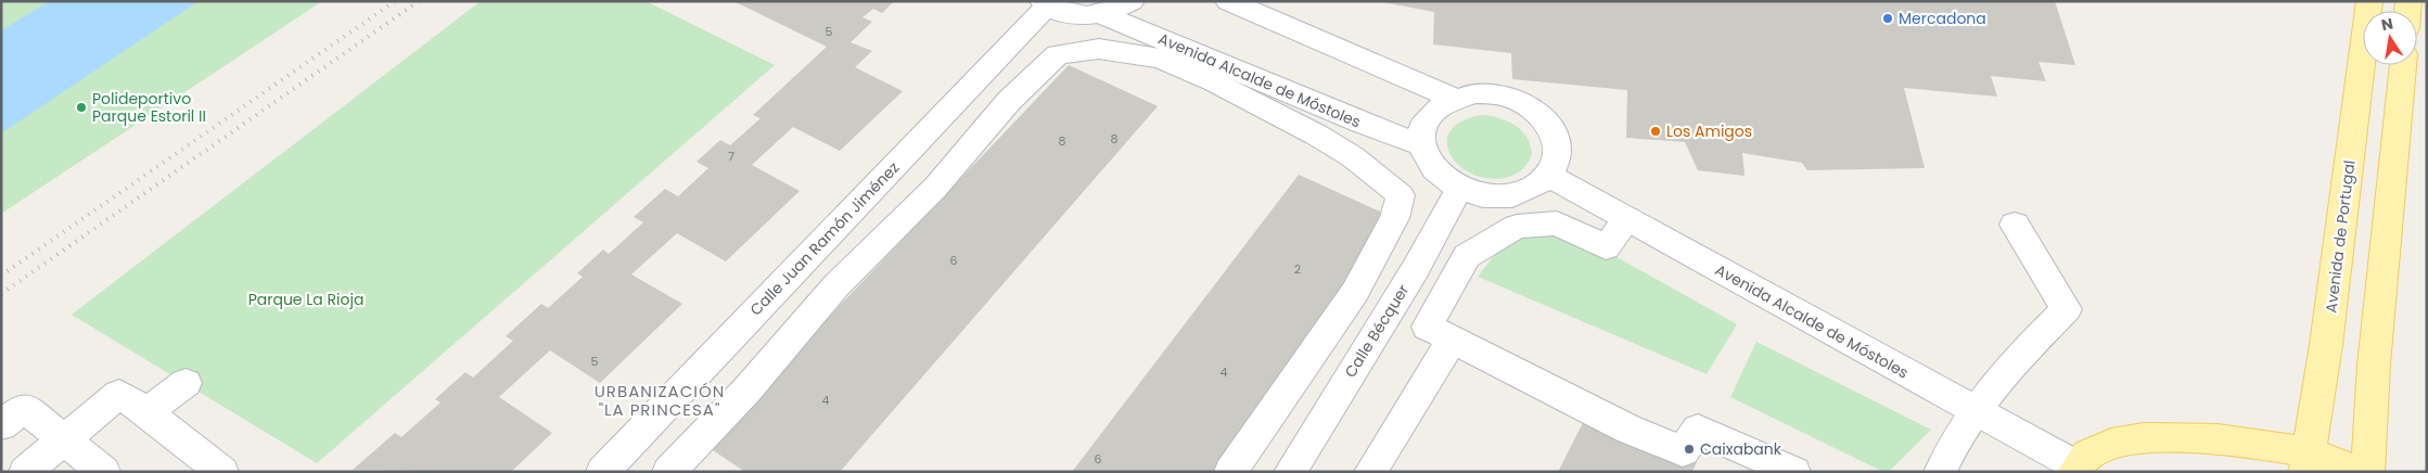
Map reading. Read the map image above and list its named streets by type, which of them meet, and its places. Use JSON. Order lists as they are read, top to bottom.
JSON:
{
  "streets": {
    "main road": ["Avenida Alcalde de Móstoles", "Avenida de Portugal"],
    "street": ["Calle Juan Ramón Jiménez", "Calle Bécquer"]
  },
  "crossings": [
    ["Avenida Alcalde de Móstoles", "Avenida de Portugal"],
    ["Avenida Alcalde de Móstoles", "Calle Bécquer"]
  ],
  "districts": ["URBANIZACIÓN \"LA PRINCESA\""],
  "parks": ["Parque La Rioja"],
  "places": [
    "Mercadona",
    "Polideportivo Parque Estoril II",
    "Los Amigos",
    "Caixabank"
  ],
  "house_numbers": [
    "5",
    "8",
    "8",
    "7",
    "6",
    "2",
    "5",
    "4",
    "4",
    "6"
  ],
  "north": "top"
}
